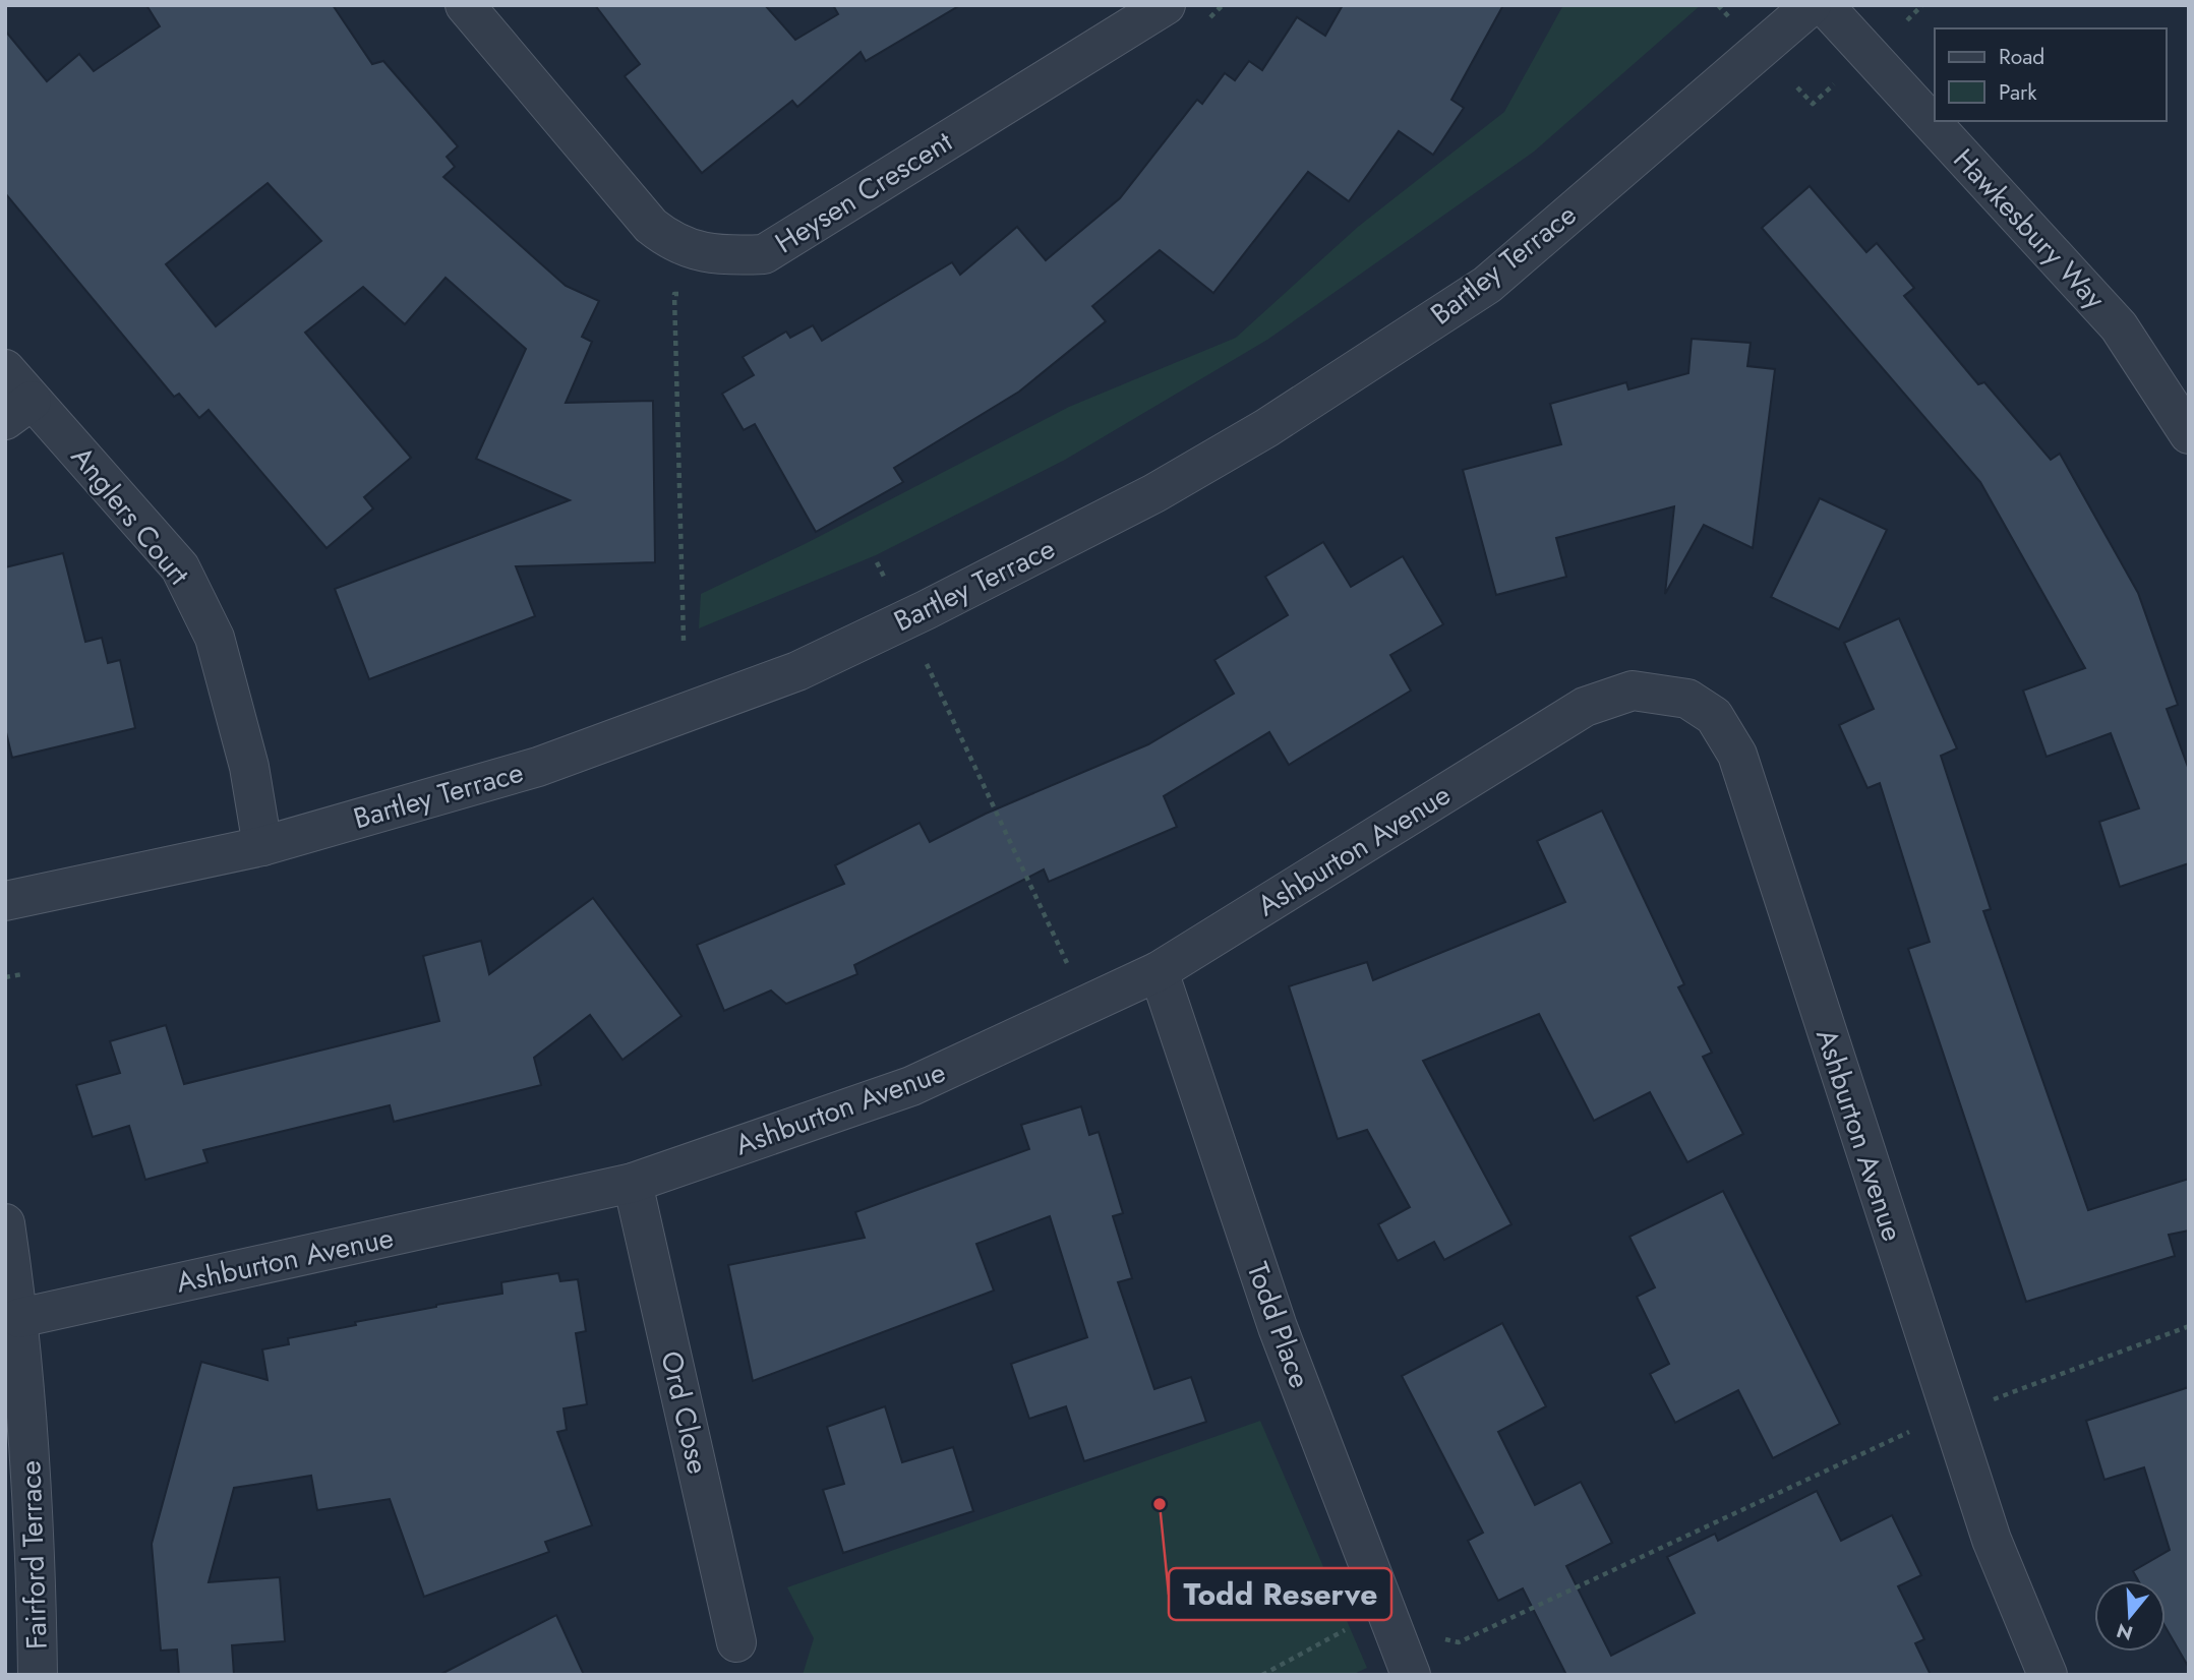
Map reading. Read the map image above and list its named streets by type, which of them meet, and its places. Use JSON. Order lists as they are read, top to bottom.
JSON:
{
  "streets": {
    "street": [
      "Heysen Crescent",
      "Hawkesbury Way",
      "Bartley Terrace",
      "Anglers Court",
      "Ashburton Avenue",
      "Todd Place",
      "Ord Close",
      "Fairford Terrace"
    ]
  },
  "crossings": [
    ["Bartley Terrace", "Anglers Court"],
    ["Ashburton Avenue", "Todd Place"],
    ["Ashburton Avenue", "Ord Close"],
    ["Ashburton Avenue", "Fairford Terrace"]
  ],
  "places": ["Todd Reserve"],
  "legend": ["Road", "Park"],
  "north": "bottom"
}
